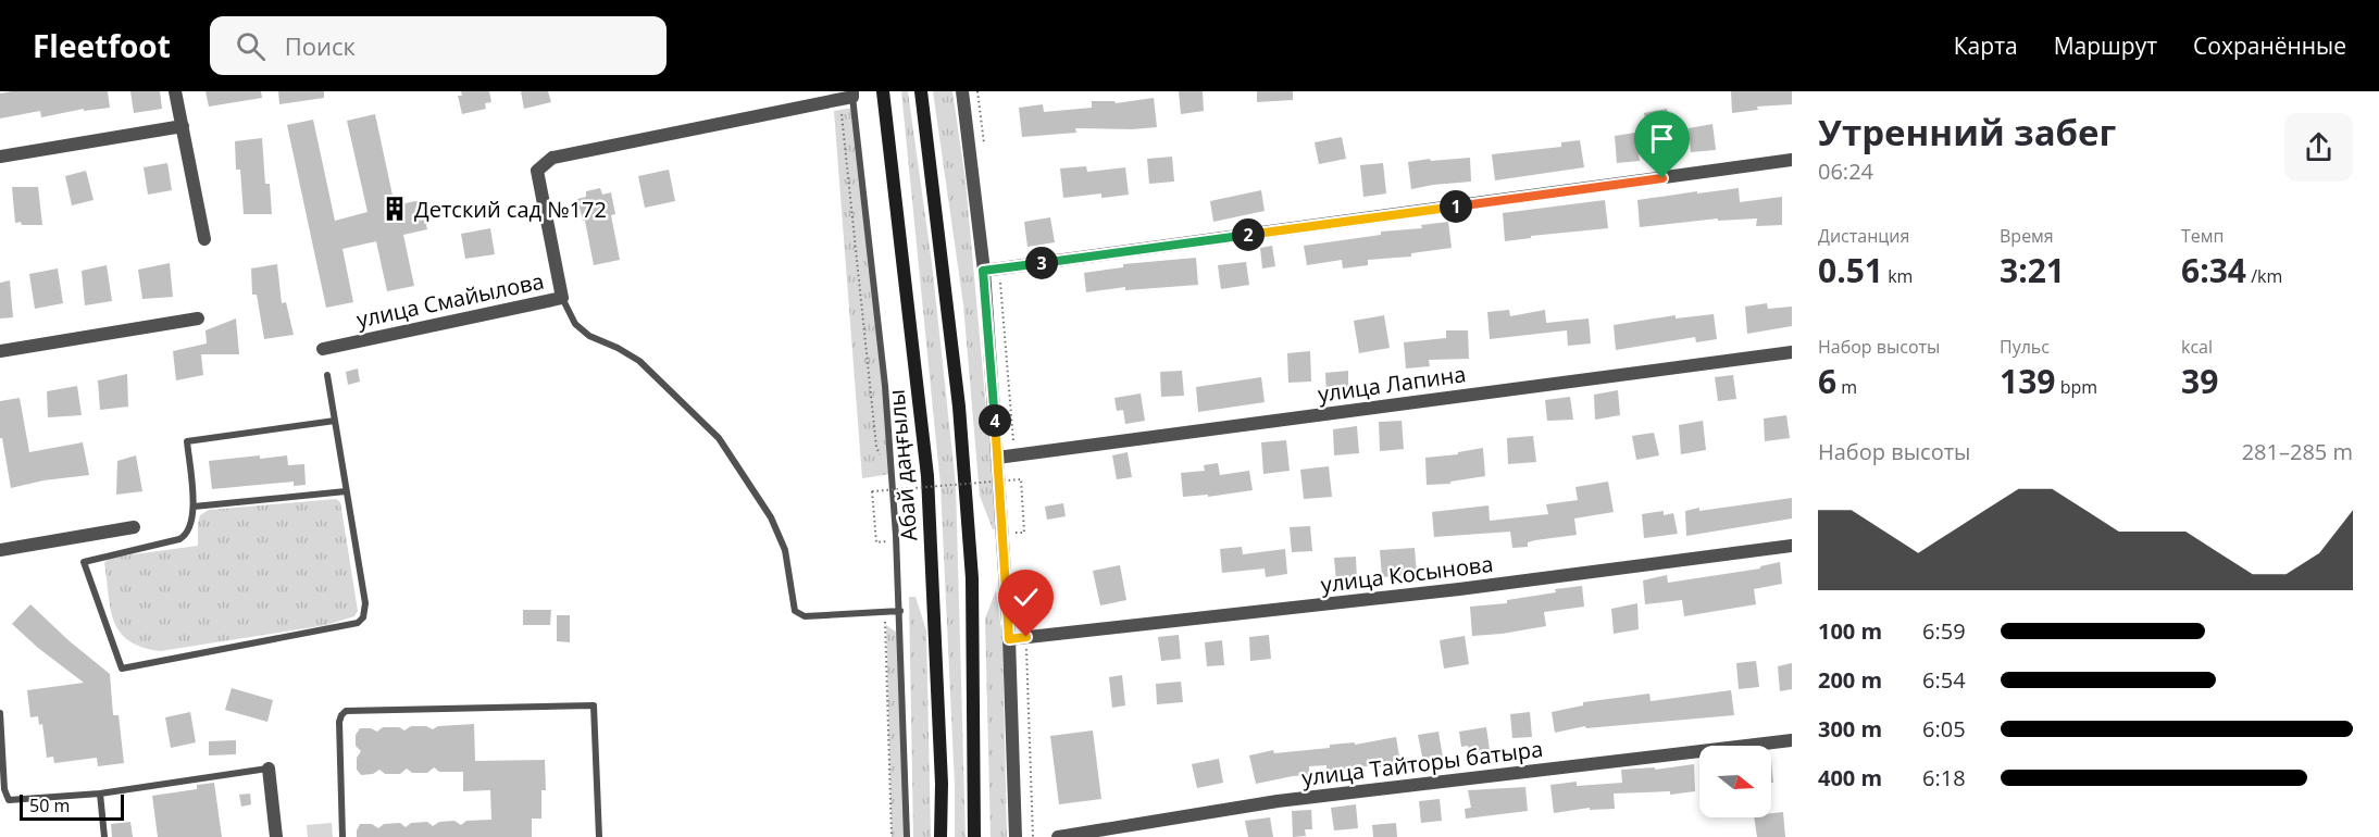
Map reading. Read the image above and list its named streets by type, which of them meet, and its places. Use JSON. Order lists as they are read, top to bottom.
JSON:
{
  "streets": {
    "main road": ["Абай даңғылы"],
    "street": [
      "улица Смайылова",
      "улица Лапина",
      "улица Косынова",
      "улица Тайторы батыра"
    ]
  },
  "places": {
    "building": ["Детский сад №172"]
  },
  "scale_bar": "50 m",
  "north": "right",
  "page": {
    "header": "Fleetfoot",
    "search": "Поиск",
    "nav": ["Карта", "Маршрут", "Сохранённые"],
    "heading": ["Утренний забег", "06:24"],
    "pins": [
      "1",
      "2",
      "3",
      "4"
    ],
    "stats": [
      ["Дистанция", "0.51 km"],
      ["Время", "3:21"],
      ["Темп", "6:34 /km"],
      ["Набор высоты", "6 m"],
      ["Пульс", "139 bpm"],
      ["kcal", "39"]
    ],
    "chart": ["Набор высоты", "281–285 m"],
    "list": [
      {
        "name": "100 m",
        "note": "6:59"
      },
      {
        "name": "200 m",
        "note": "6:54"
      },
      {
        "name": "300 m",
        "note": "6:05"
      },
      {
        "name": "400 m",
        "note": "6:18"
      }
    ],
    "scale": "50 m"
  }
}
